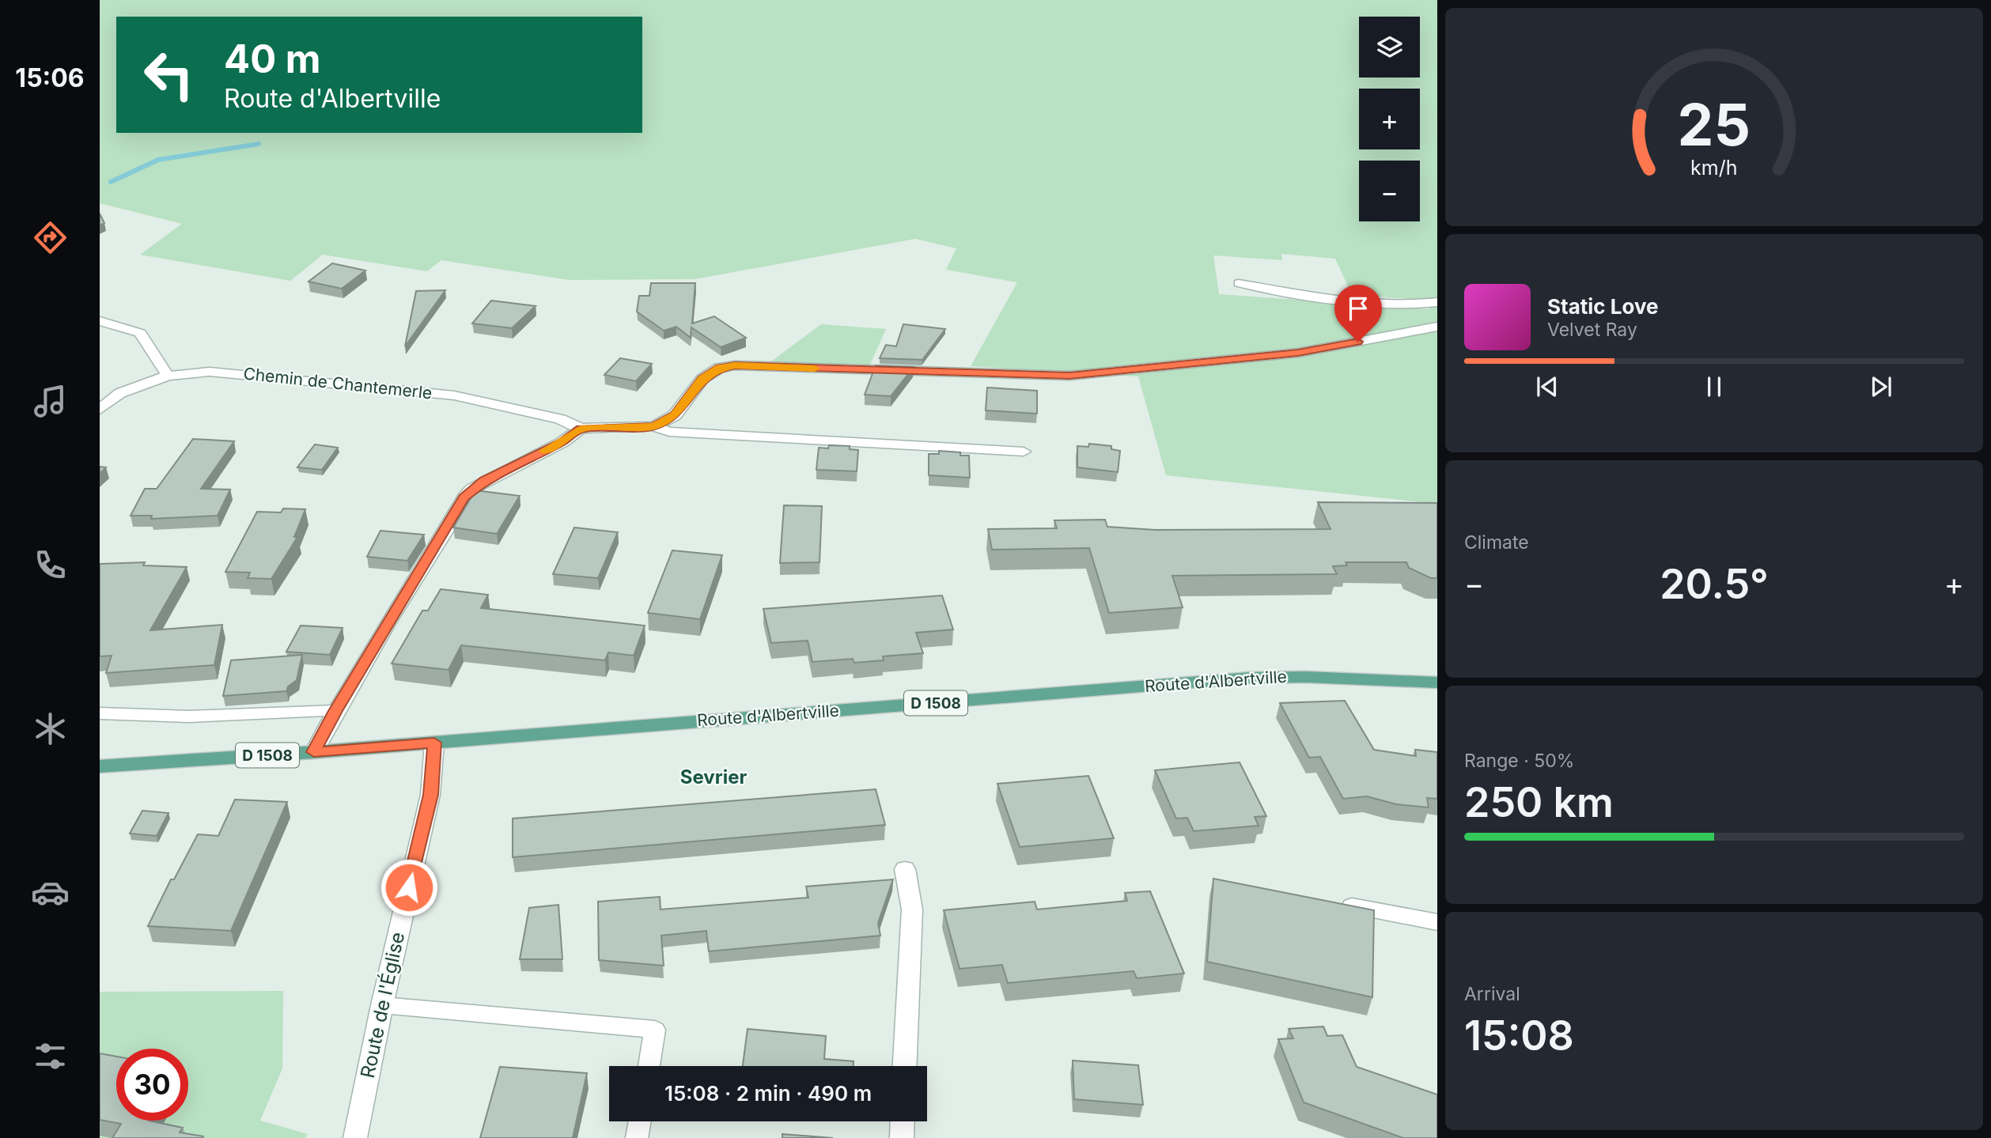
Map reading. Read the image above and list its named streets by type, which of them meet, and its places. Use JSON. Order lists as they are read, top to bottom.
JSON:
{
  "streets": {
    "main road": ["Route d'Albertville", "D 1508"],
    "street": ["Chemin de Chantemerle", "Route de l'Église"]
  },
  "crossings": [
    ["Route d'Albertville", "Route de l'Église"]
  ],
  "districts": ["Sevrier"],
  "page": {
    "tabs": "15:06",
    "map_buttons": ["+", "−"],
    "turn": ["40 m", "Route d'Albertville"],
    "song": ["Static Love", "Velvet Ray"],
    "tile": [
      "Climate",
      ["Range · 50%", "250 km"],
      ["Arrival", "15:08"]
    ],
    "heat": ["−", "20.5°", "+"],
    "limit": "30",
    "trip": "15:08 · 2 min · 490 m",
    "gauge": ["25", "km/h"]
  }
}
